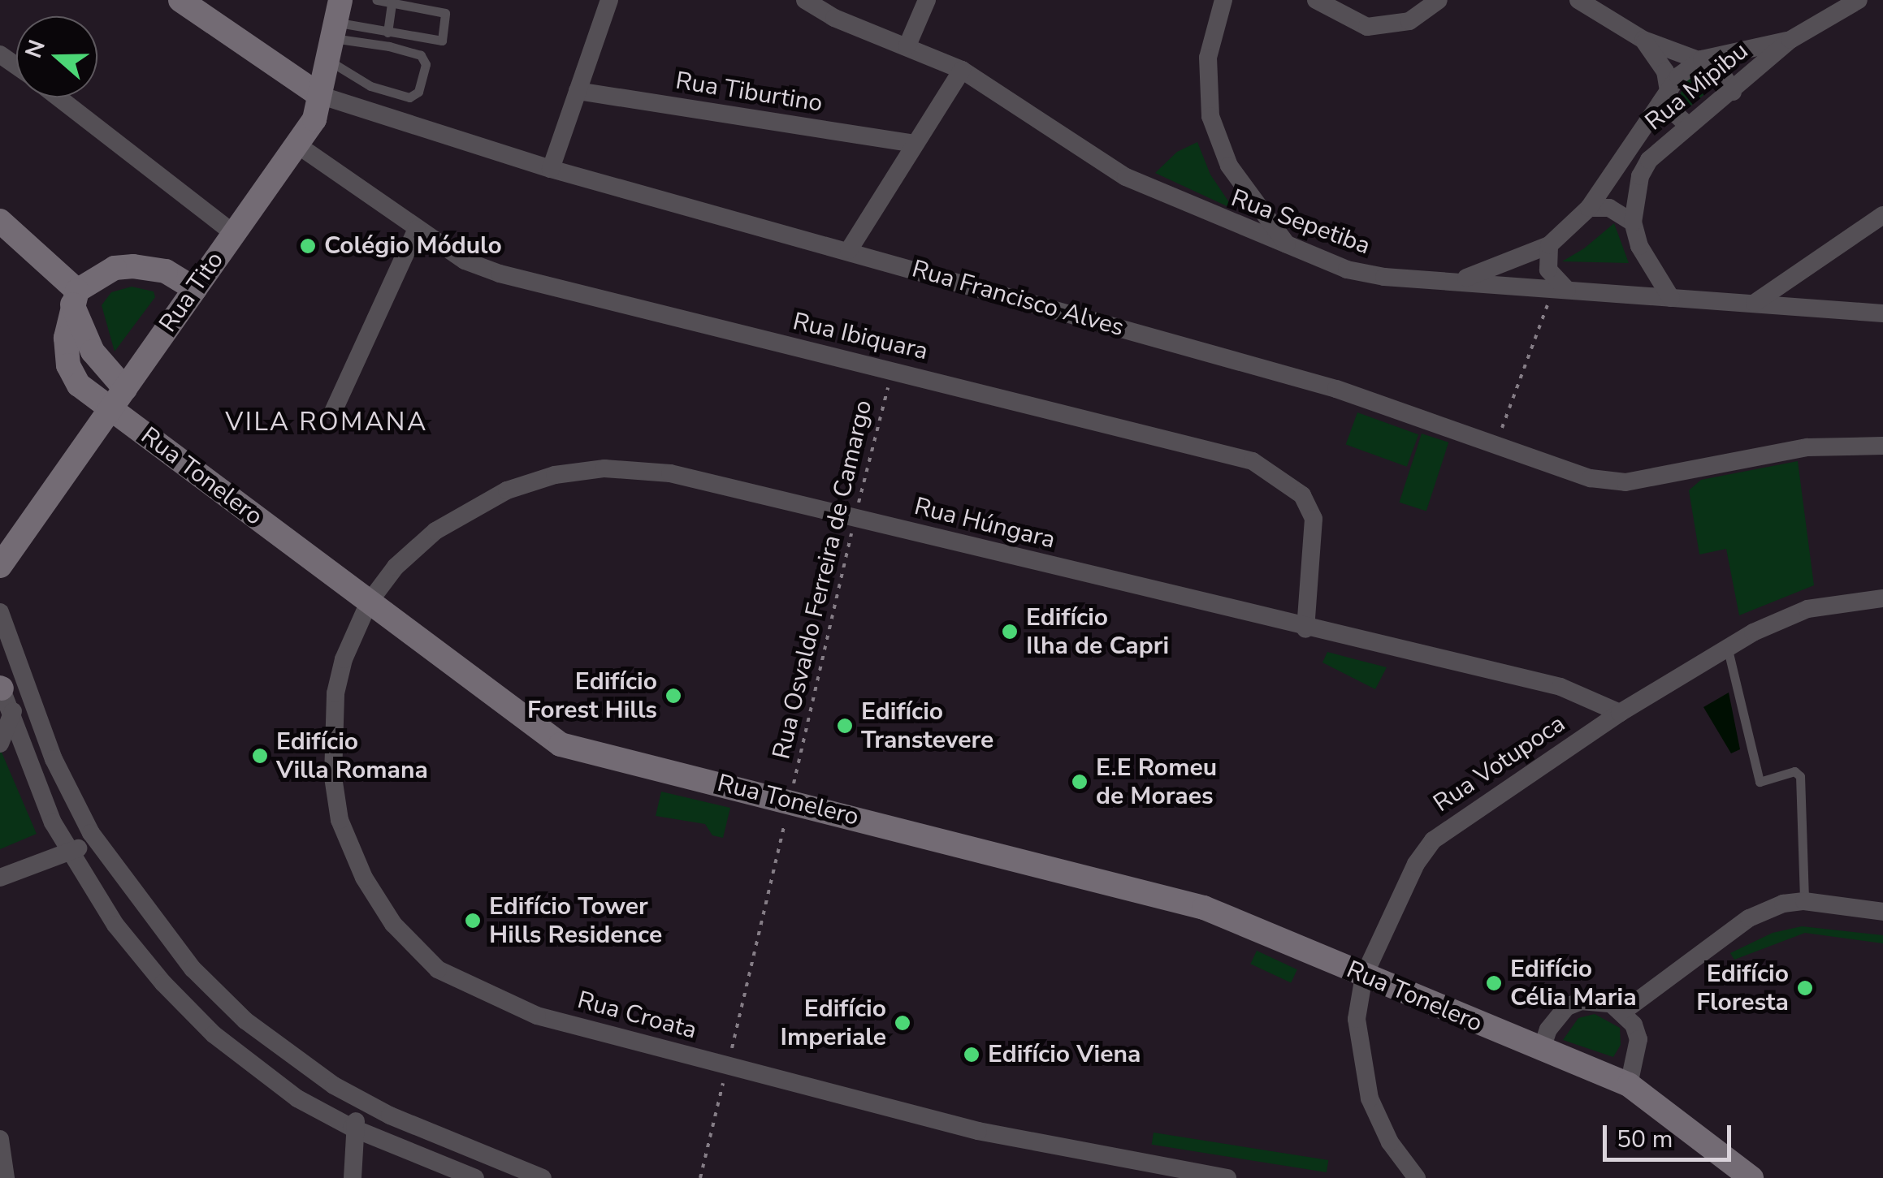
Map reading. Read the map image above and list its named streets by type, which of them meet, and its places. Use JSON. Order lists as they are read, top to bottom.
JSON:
{
  "streets": {
    "street": [
      "Rua Mipibu",
      "Rua Tiburtino",
      "Rua Sepetiba",
      "Rua Tito",
      "Rua Francisco Alves",
      "Rua Ibiquara",
      "Rua Tonelero",
      "Rua Húngara",
      "Rua Votupoca",
      "Rua Croata"
    ],
    "path": ["Rua Osvaldo Ferreira de Camargo"]
  },
  "crossings": [
    ["Rua Mipibu", "Rua Sepetiba"],
    ["Rua Tito", "Rua Francisco Alves"],
    ["Rua Tito", "Rua Ibiquara"],
    ["Rua Tito", "Rua Tonelero"],
    ["Rua Ibiquara", "Rua Húngara"],
    ["Rua Ibiquara", "Rua Osvaldo Ferreira de Camargo"],
    ["Rua Tonelero", "Rua Húngara"],
    ["Rua Tonelero", "Rua Osvaldo Ferreira de Camargo"],
    ["Rua Tonelero", "Rua Votupoca"],
    ["Rua Tonelero", "Rua Croata"],
    ["Rua Húngara", "Rua Osvaldo Ferreira de Camargo"],
    ["Rua Húngara", "Rua Votupoca"],
    ["Rua Húngara", "Rua Croata"],
    ["Rua Osvaldo Ferreira de Camargo", "Rua Croata"]
  ],
  "districts": ["VILA ROMANA"],
  "places": [
    "Colégio Módulo",
    "Edifício Ilha de Capri",
    "Edifício Forest Hills",
    "Edifício Transtevere",
    "Edifício Villa Romana",
    "E.E Romeu de Moraes",
    "Edifício Tower Hills Residence",
    "Edifício Célia Maria",
    "Edifício Floresta",
    "Edifício Imperiale",
    "Edifício Viena"
  ],
  "scale_bar": "50 m",
  "north": "left"
}
